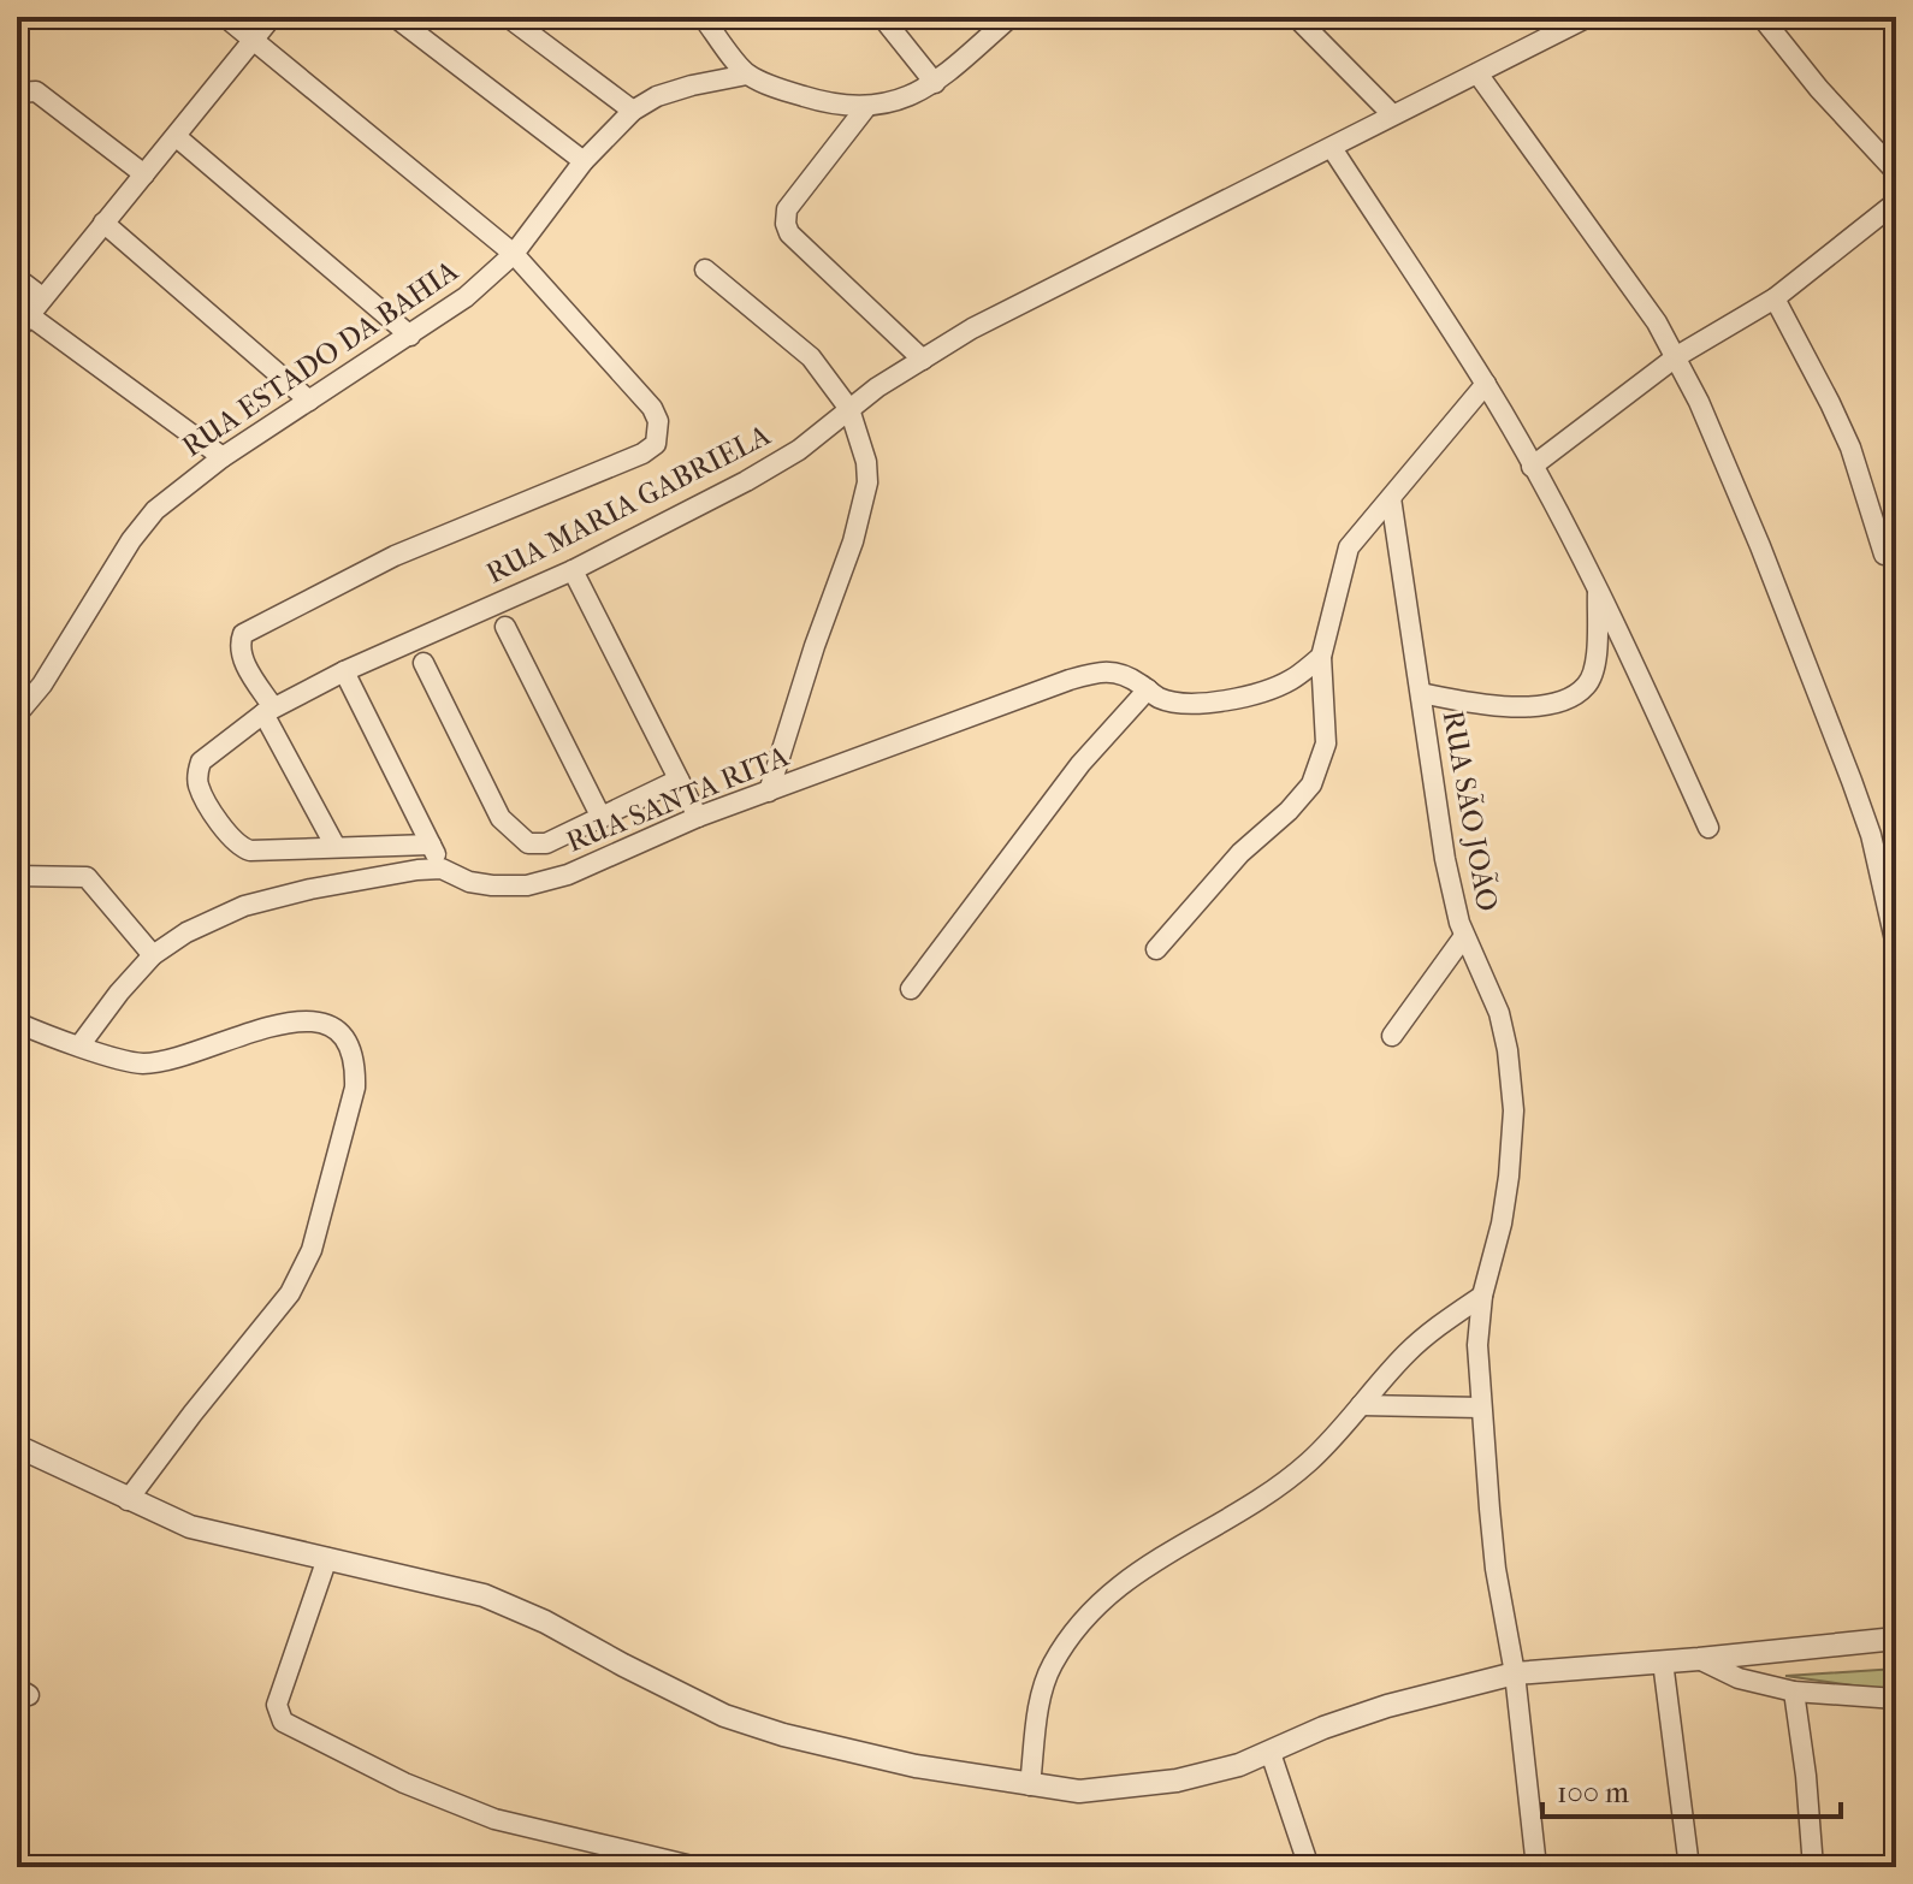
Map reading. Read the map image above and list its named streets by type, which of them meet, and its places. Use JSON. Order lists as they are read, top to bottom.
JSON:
{
  "streets": {
    "street": [
      "RUA ESTADO DA BAHIA",
      "RUA MARIA GABRIELA",
      "RUA SANTA RITA",
      "RUA SÃO JOÃO"
    ]
  },
  "scale_bar": "100 m"
}
